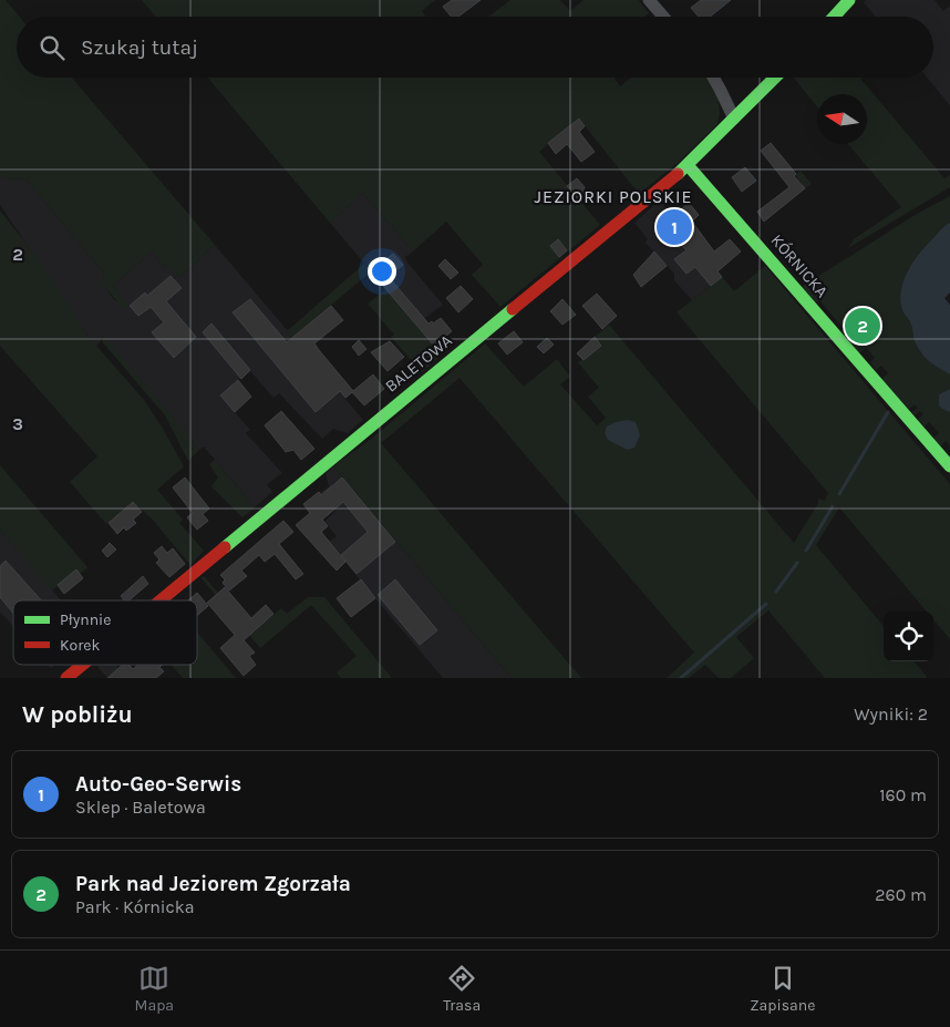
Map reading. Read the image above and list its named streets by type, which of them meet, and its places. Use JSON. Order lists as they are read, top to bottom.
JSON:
{
  "streets": {
    "street": ["KÓRNICKA", "BALETOWA"]
  },
  "crossings": [
    ["KÓRNICKA", "BALETOWA"]
  ],
  "districts": ["JEZIORKI POLSKIE"],
  "legend": ["Płynnie", "Korek"],
  "north": "left",
  "page": {
    "search": "Szukaj tutaj",
    "pins": ["1", "2"],
    "heading": ["W pobliżu", "Wyniki: 2"],
    "list": [
      {
        "mark": "1",
        "name": "Auto-Geo-Serwis",
        "note": "Sklep · Baletowa",
        "value": "160 m"
      },
      {
        "mark": "2",
        "name": "Park nad Jeziorem Zgorzała",
        "note": "Park · Kórnicka",
        "value": "260 m"
      }
    ],
    "nav": ["Mapa", "Trasa", "Zapisane"]
  },
  "grid": {
    "rows": ["2", "3"]
  }
}
